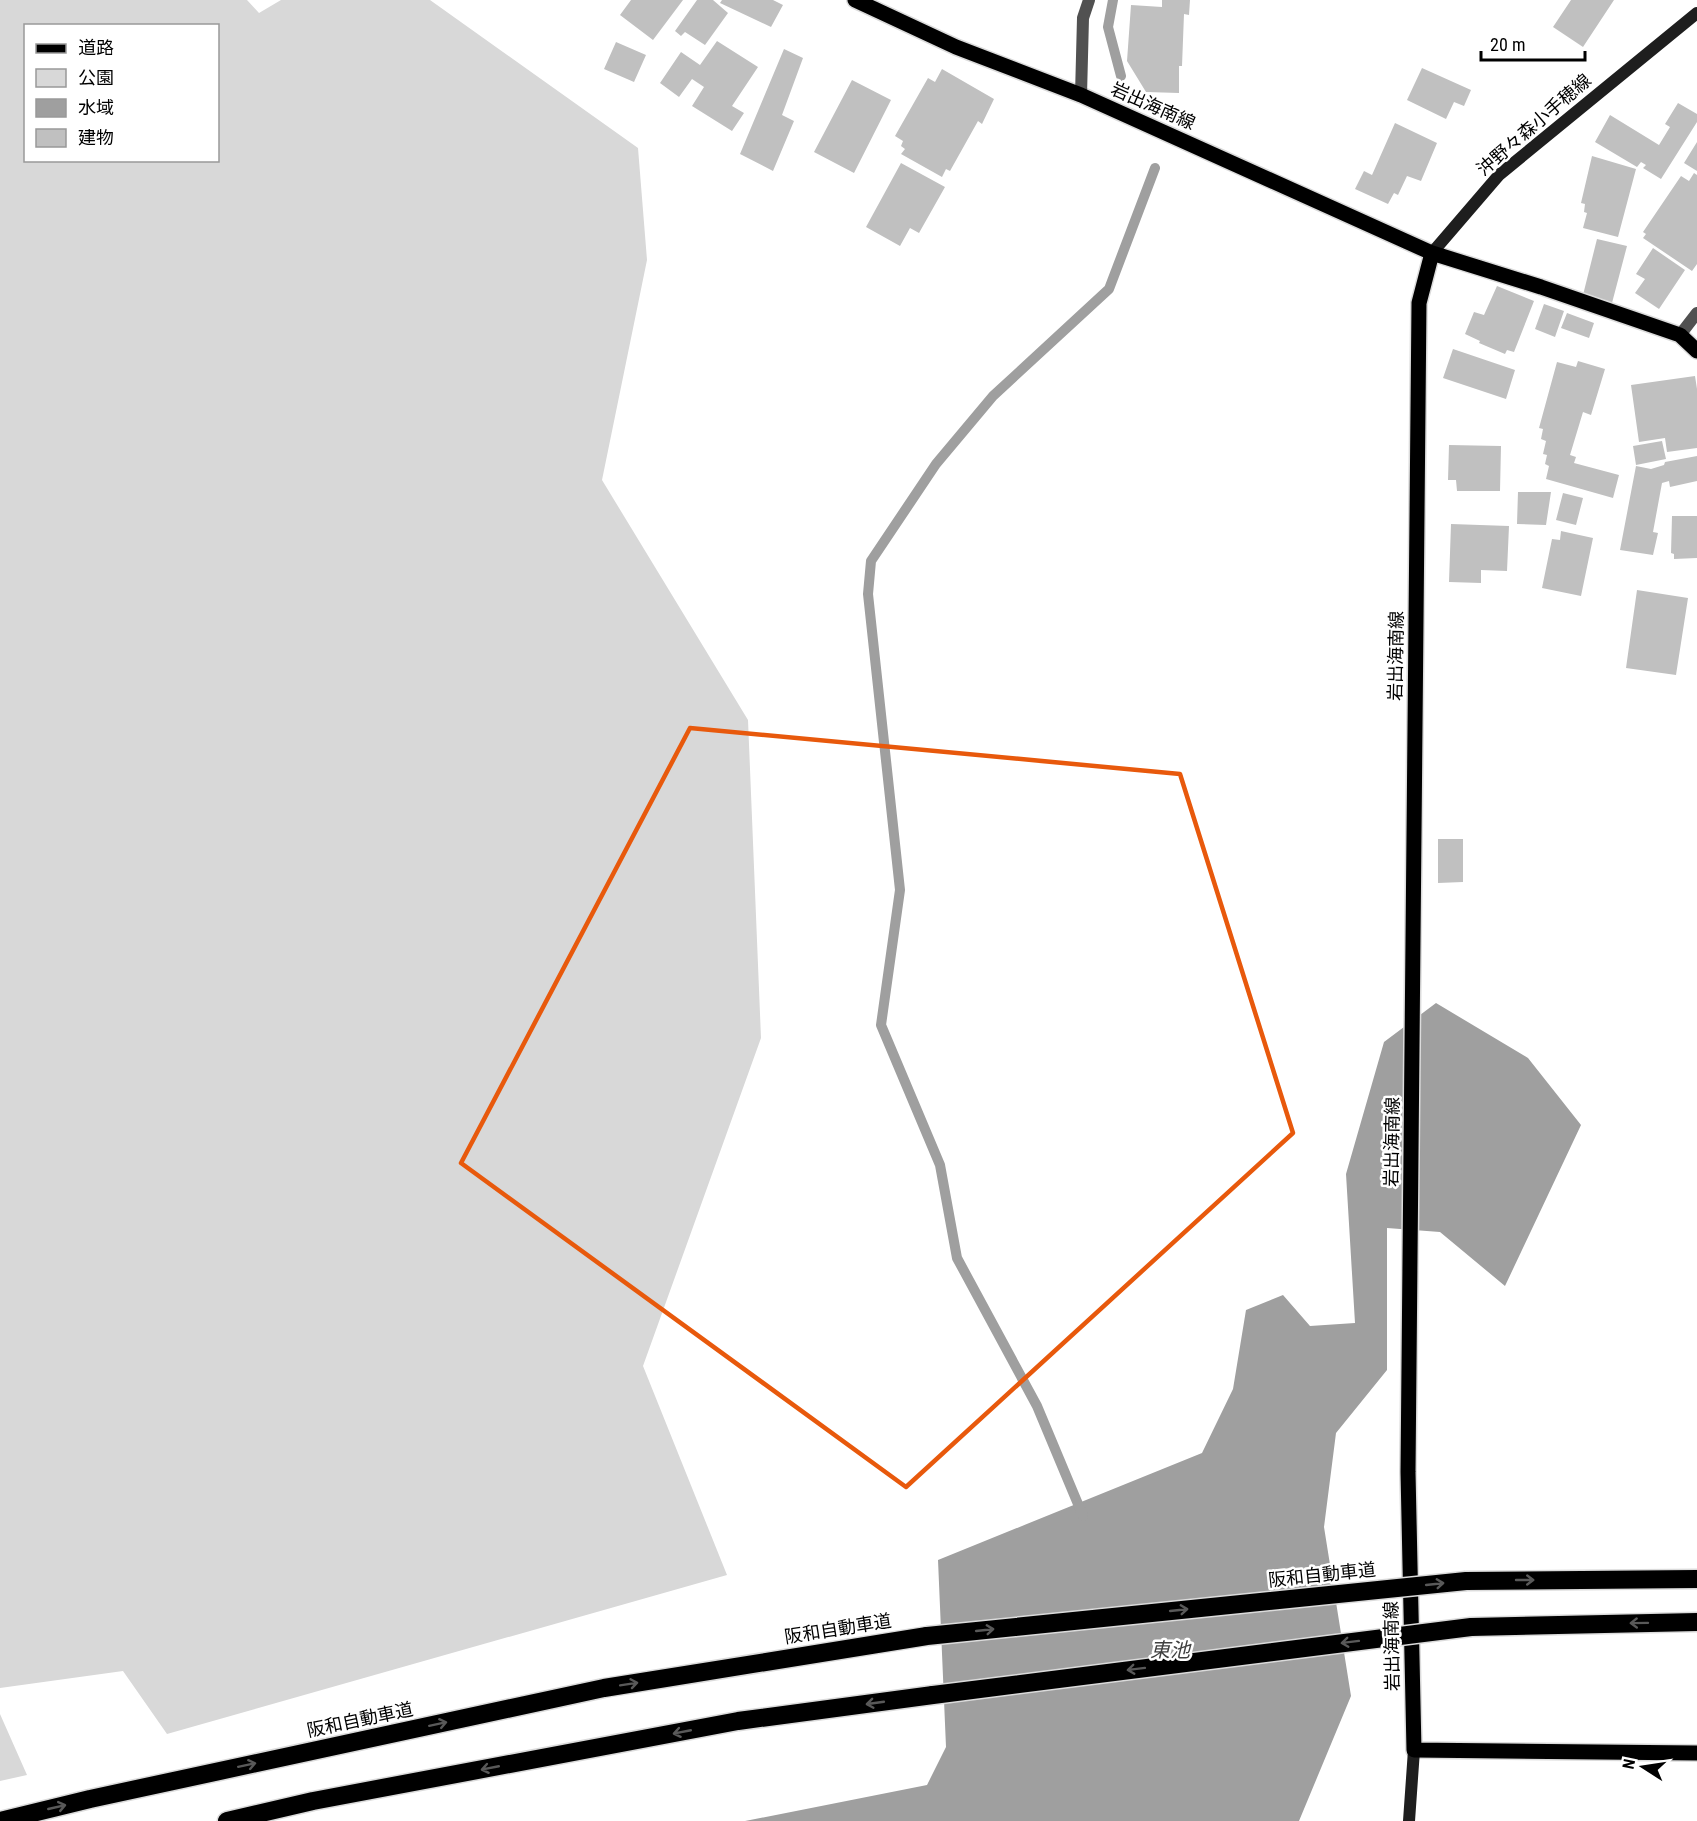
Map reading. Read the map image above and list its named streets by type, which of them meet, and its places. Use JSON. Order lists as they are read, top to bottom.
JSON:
{
  "streets": {
    "highway": ["阪和自動車道"],
    "main road": ["岩出海南線", "沖野々森小手穂線"]
  },
  "crossings": [
    ["岩出海南線", "沖野々森小手穂線"]
  ],
  "water": ["東池"],
  "legend": [
    "道路",
    "公園",
    "水域",
    "建物"
  ],
  "scale_bar": "20 m",
  "north": "left"
}
